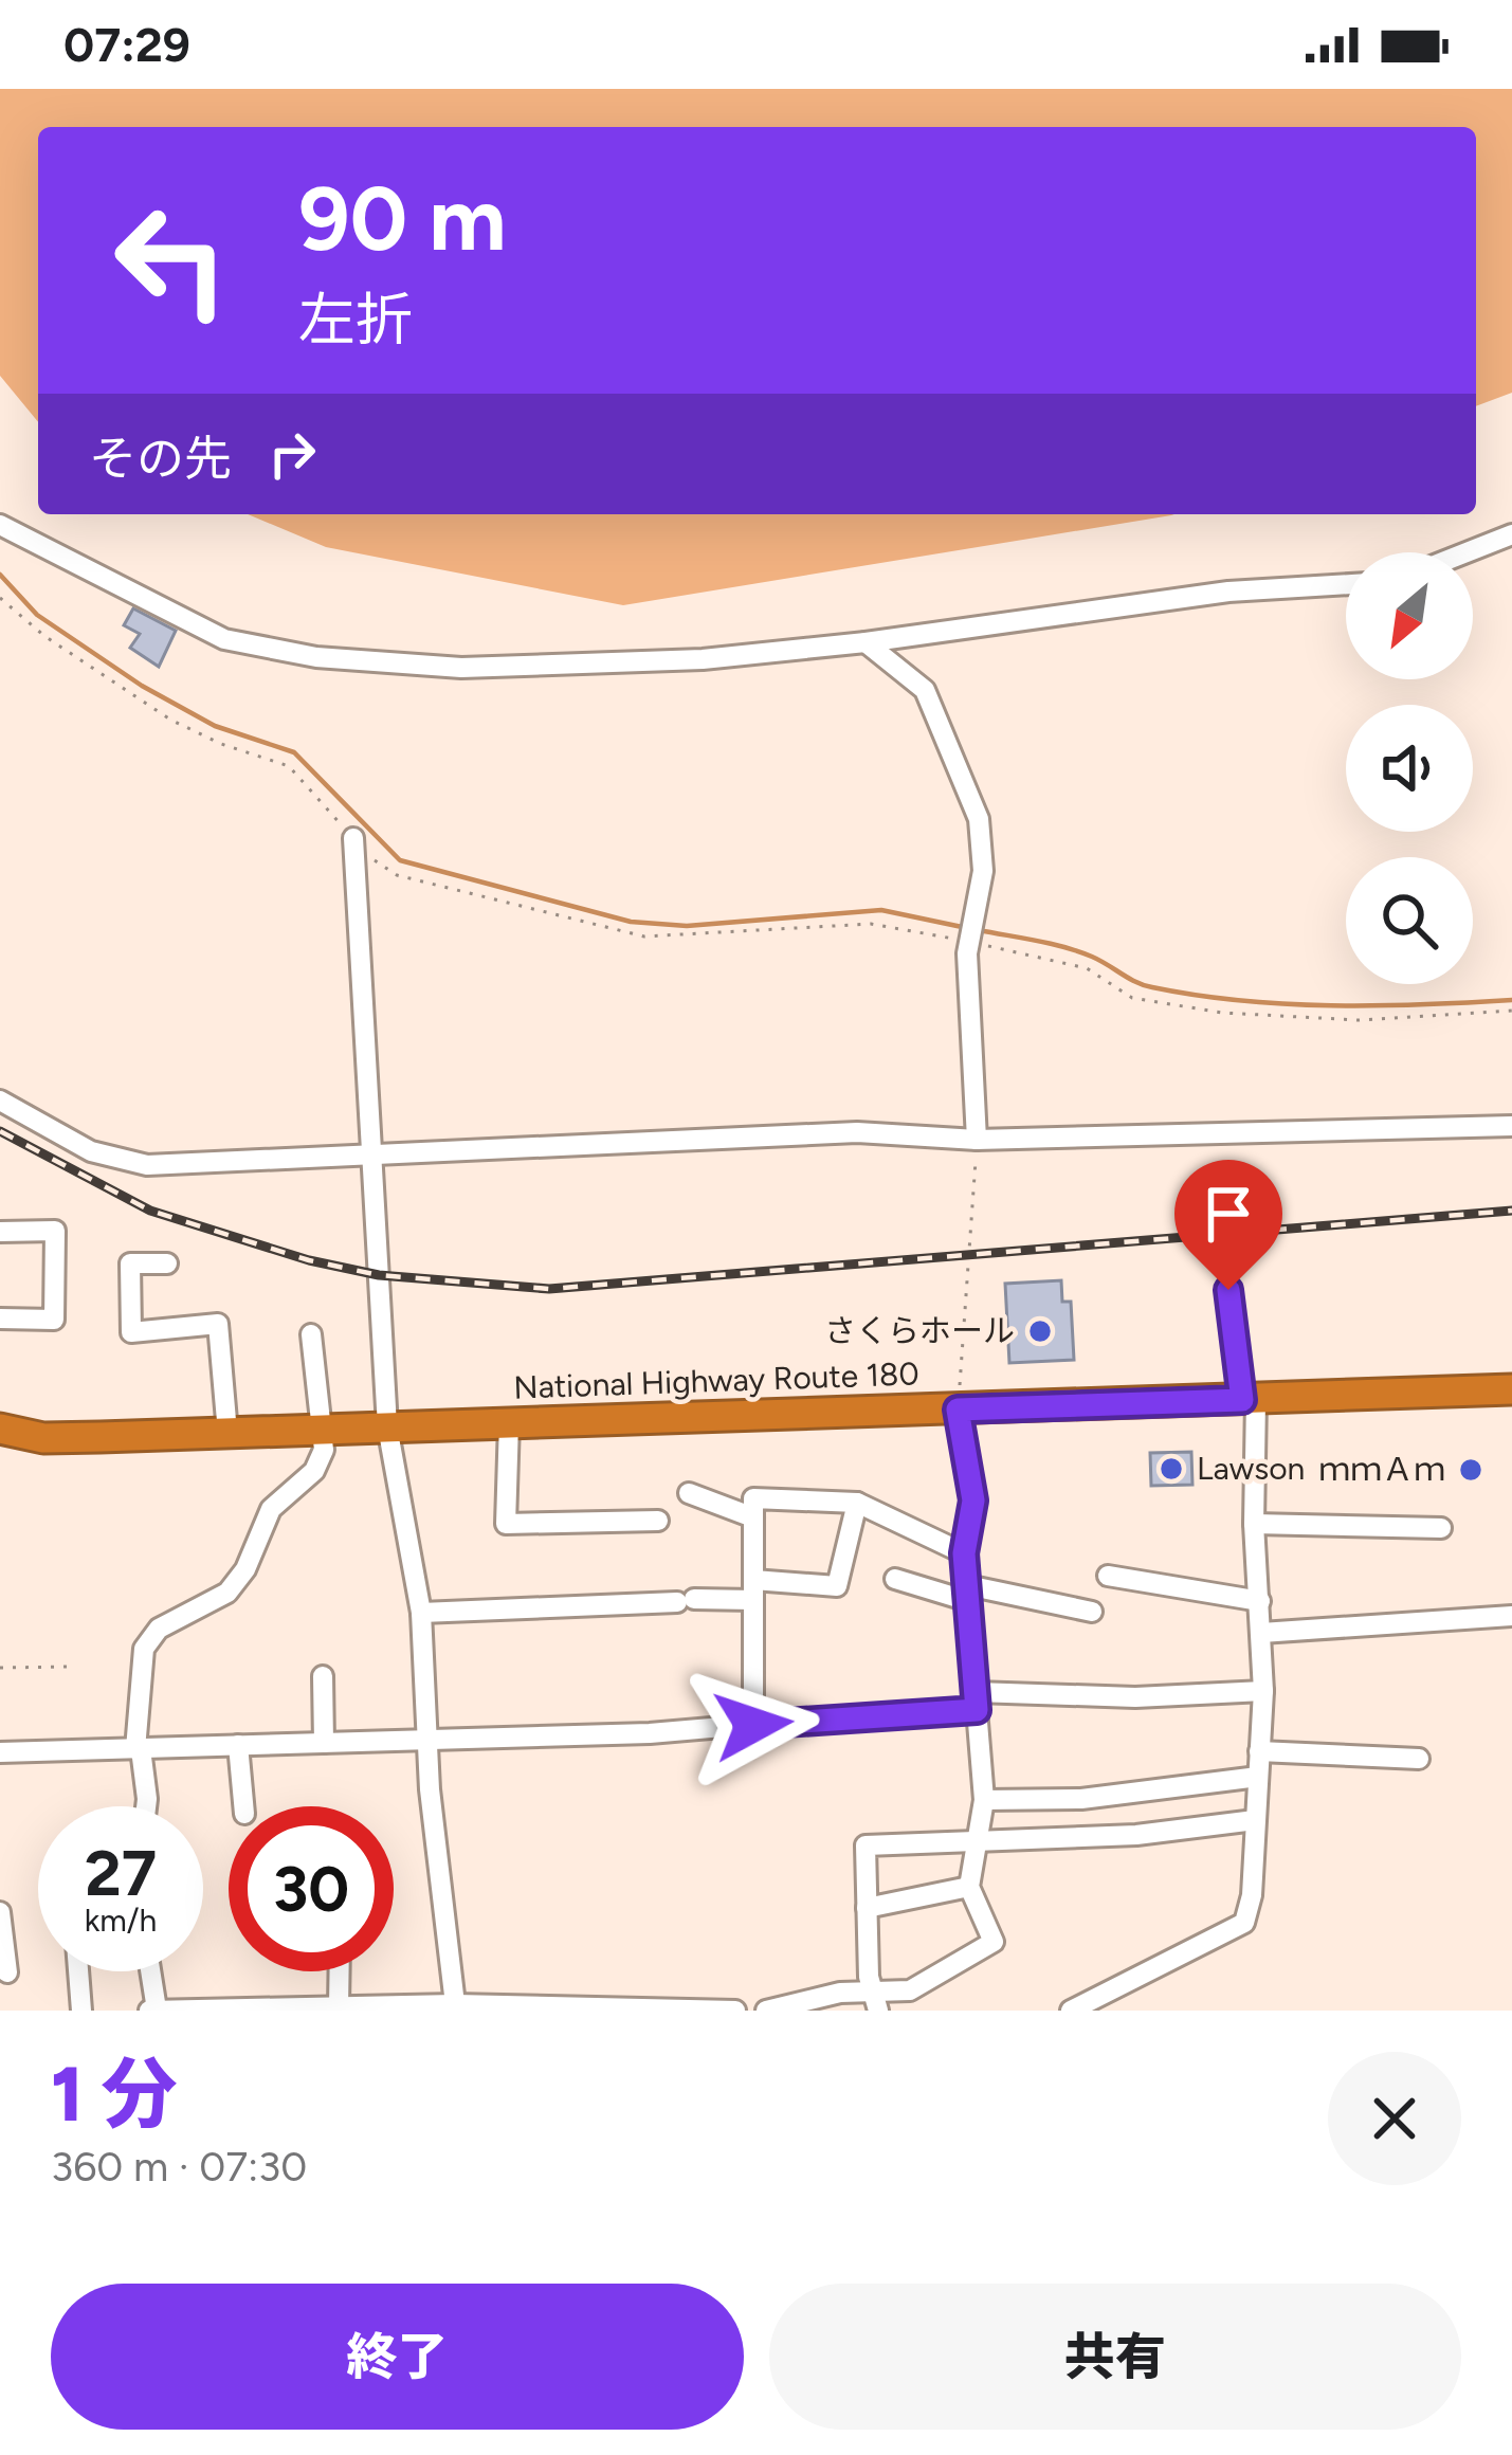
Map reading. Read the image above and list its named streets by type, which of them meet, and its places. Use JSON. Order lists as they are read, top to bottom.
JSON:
{
  "streets": {
    "highway": ["National Highway Route 180"]
  },
  "places": ["さくらホール", "Lawson", "ｍｍＡｍ"],
  "north": "bottom left",
  "page": {
    "status": "07:29",
    "turn": ["90 m", "左折"],
    "then": "その先",
    "speed": "27 km/h",
    "limit": "30",
    "heading": ["1 分", "360 m · 07:30"],
    "buttons": ["終了", "共有"]
  }
}
